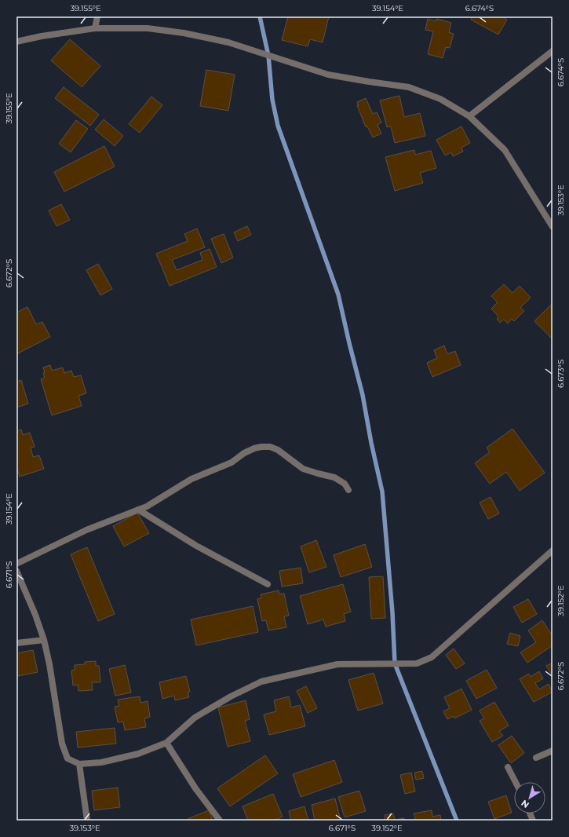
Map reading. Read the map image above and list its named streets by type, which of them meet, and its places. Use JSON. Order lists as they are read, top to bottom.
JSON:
{
  "north": "bottom left",
  "coordinates": [
    "39.155°E",
    "39.154°E",
    "6.674°S",
    "39.153°E",
    "6.672°S",
    "6.673°S",
    "6.671°S",
    "39.152°E"
  ]
}
